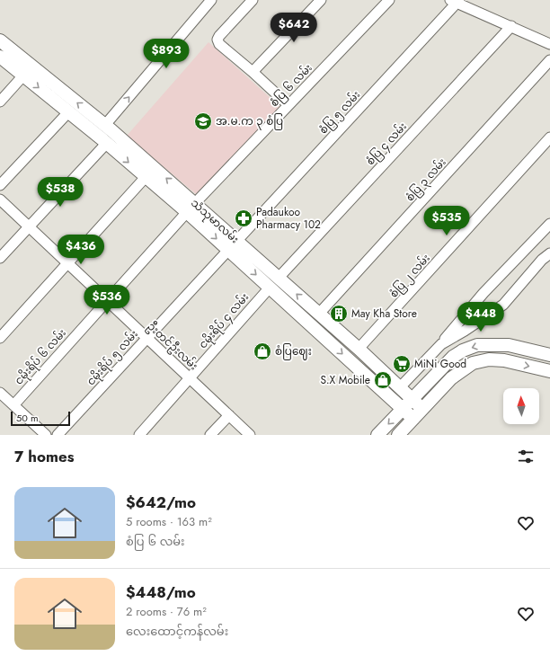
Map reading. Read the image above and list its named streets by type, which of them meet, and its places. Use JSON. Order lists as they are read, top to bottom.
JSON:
{
  "streets": {
    "main road": ["သံသုမာလမ်း"],
    "street": [
      "စံပြ ၆ လမ်း",
      "စံပြ ၅ လမ်း",
      "စံပြ ၄ လမ်း",
      "စံပြ ၃ လမ်း",
      "စံပြ ၂ လမ်း",
      "ငမိုးရိပ် ၄ လမ်း",
      "ဦးတင်ဦးလမ်း",
      "ငမိုးရိပ် ၆ လမ်း",
      "ငမိုးရိပ် ၅ လမ်း"
    ]
  },
  "crossings": [
    ["စံပြ ၆ လမ်း", "သံသုမာလမ်း"],
    ["စံပြ ၆ လမ်း", "ငမိုးရိပ် ၆ လမ်း"],
    ["စံပြ ၅ လမ်း", "သံသုမာလမ်း"],
    ["စံပြ ၅ လမ်း", "ငမိုးရိပ် ၅ လမ်း"],
    ["စံပြ ၄ လမ်း", "သံသုမာလမ်း"],
    ["စံပြ ၃ လမ်း", "သံသုမာလမ်း"],
    ["သံသုမာလမ်း", "စံပြ ၂ လမ်း"],
    ["သံသုမာလမ်း", "ငမိုးရိပ် ၄ လမ်း"],
    ["သံသုမာလမ်း", "ငမိုးရိပ် ၆ လမ်း"],
    ["သံသုမာလမ်း", "ငမိုးရိပ် ၅ လမ်း"],
    ["ငမိုးရိပ် ၄ လမ်း", "ဦးတင်ဦးလမ်း"],
    ["ဦးတင်ဦးလမ်း", "ငမိုးရိပ် ၆ လမ်း"],
    ["ဦးတင်ဦးလမ်း", "ငမိုးရိပ် ၅ လမ်း"]
  ],
  "places": {
    "school or university": ["အ.မ.က ၃ စံပြ"],
    "pharmacy": ["Padaukoo Pharmacy 102"],
    "building": ["May Kha Store"],
    "shop": ["စံပြဈေး", "S.X Mobile"],
    "supermarket": ["MiNi Good"]
  },
  "scale_bar": "50 m",
  "north": "top",
  "page": {
    "price": [
      "$642",
      "$893",
      "$538",
      "$535",
      "$436",
      "$536",
      "$448"
    ],
    "scale": "50 m",
    "heading": "7 homes",
    "list": [
      {
        "name": "$642/mo",
        "note": "5 rooms · 163 m² · စံပြ ၆ လမ်း"
      },
      {
        "name": "$448/mo",
        "note": "2 rooms · 76 m² · လေးထောင့်ကန်လမ်း"
      }
    ]
  }
}
